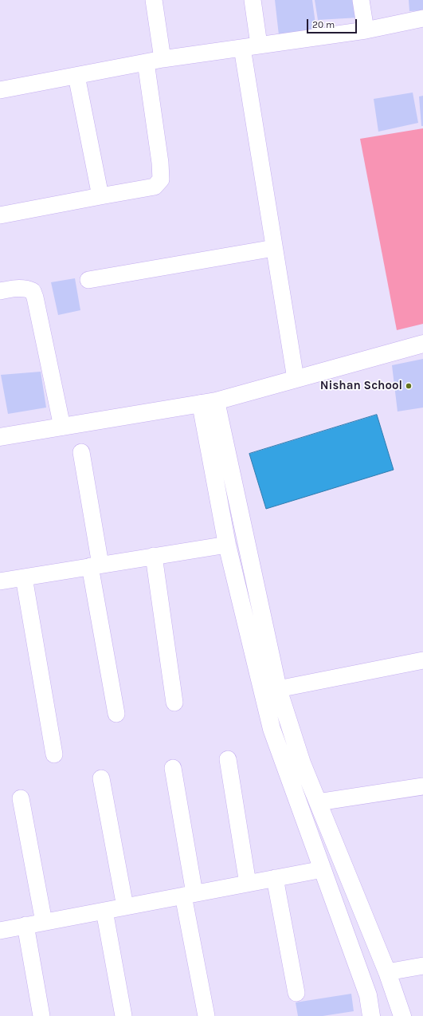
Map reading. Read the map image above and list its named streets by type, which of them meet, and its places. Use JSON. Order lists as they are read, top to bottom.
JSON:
{
  "places": ["Nishan School"],
  "scale_bar": "20 m"
}
